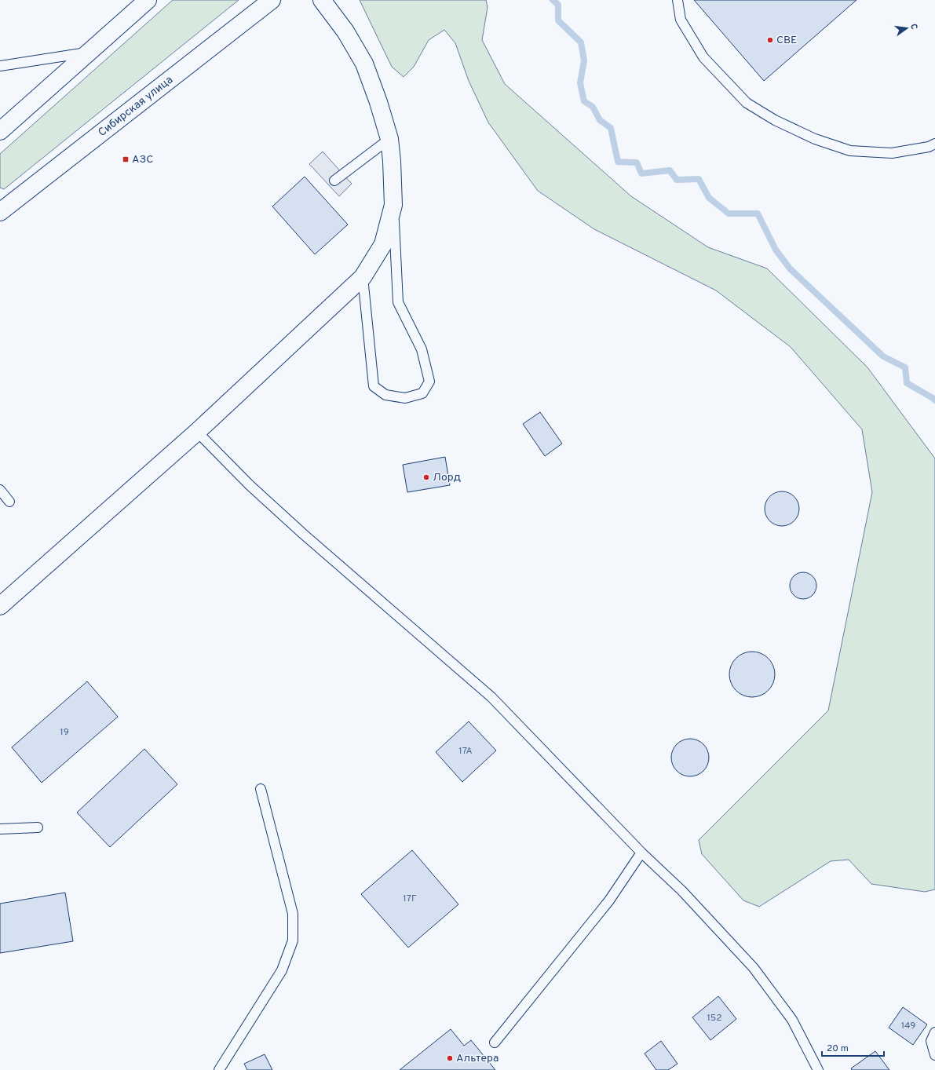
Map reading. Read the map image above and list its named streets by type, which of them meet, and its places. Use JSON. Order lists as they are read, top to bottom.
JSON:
{
  "streets": {
    "street": ["Сибирская улица"]
  },
  "places": {
    "other": ["СВЕ", "Лорд", "Альтера"],
    "transit": ["АЗС"]
  },
  "house_numbers": [
    "19",
    "17А",
    "17Г",
    "152",
    "149"
  ],
  "scale_bar": "20 m",
  "north": "right"
}
